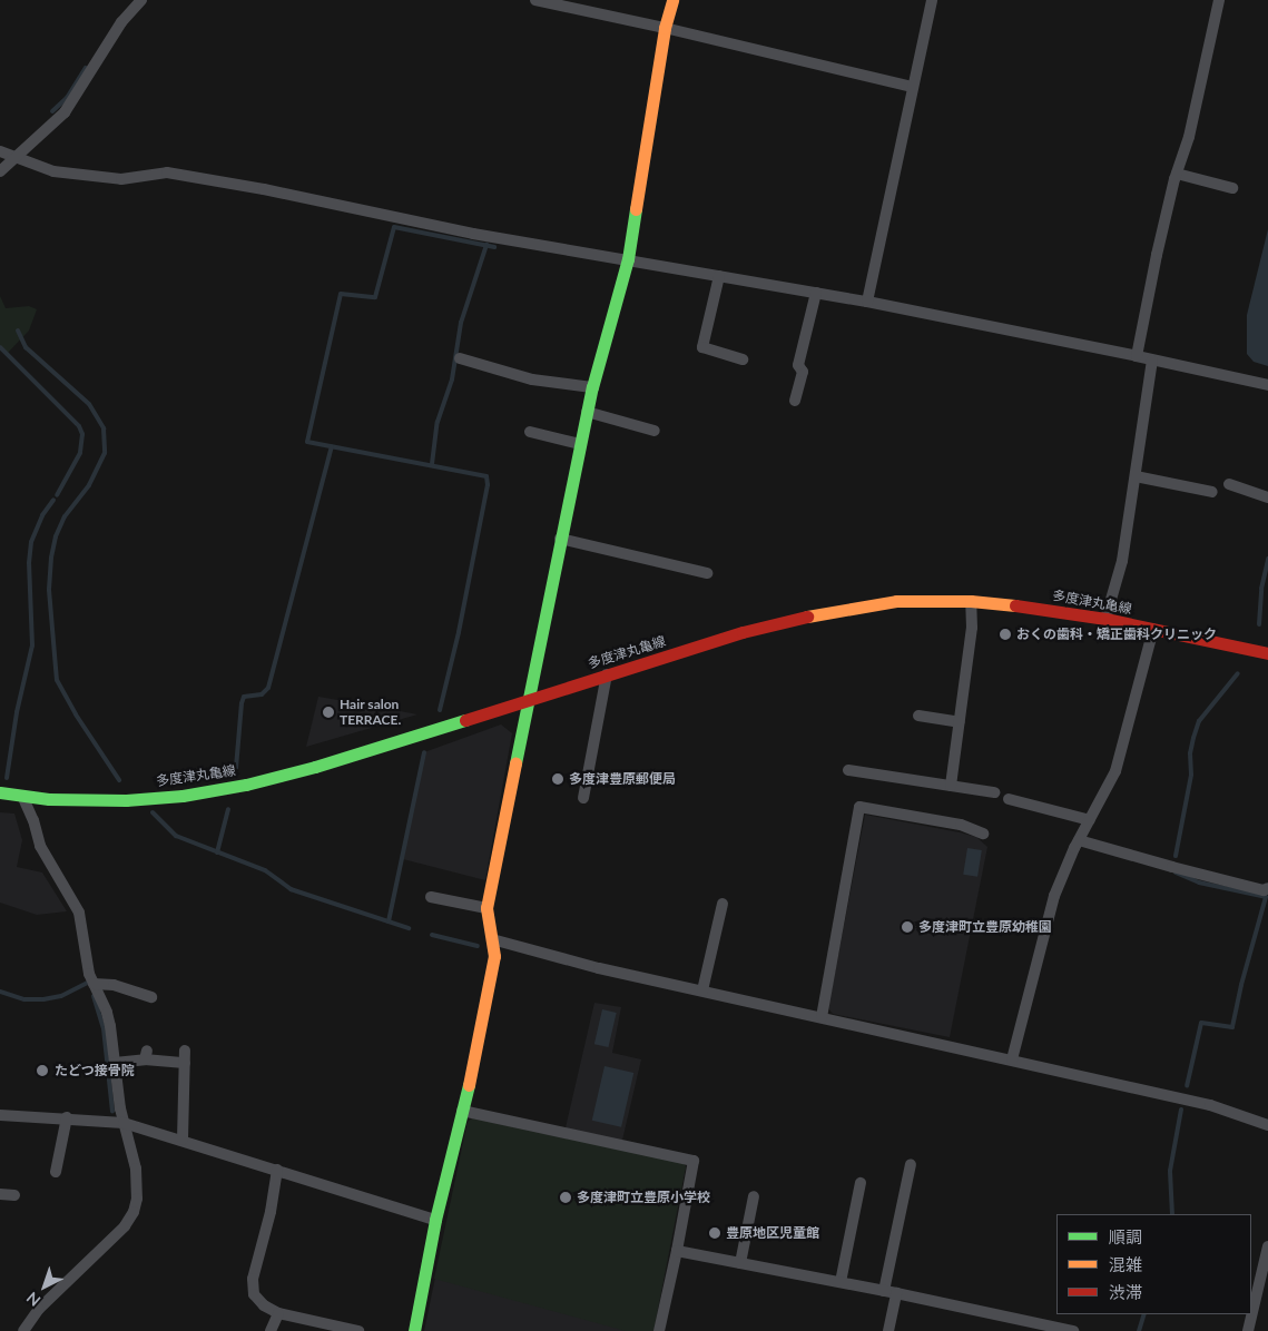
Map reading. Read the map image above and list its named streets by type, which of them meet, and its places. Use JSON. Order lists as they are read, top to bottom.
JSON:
{
  "streets": {
    "street": ["多度津丸亀線"]
  },
  "places": [
    "おくの歯科・矯正歯科クリニック",
    "Hair salon TERRACE.",
    "多度津豊原郵便局",
    "多度津町立豊原幼稚園",
    "たどつ接骨院",
    "多度津町立豊原小学校",
    "豊原地区児童館"
  ],
  "legend": ["順調", "混雑", "渋滞"],
  "north": "bottom left"
}
